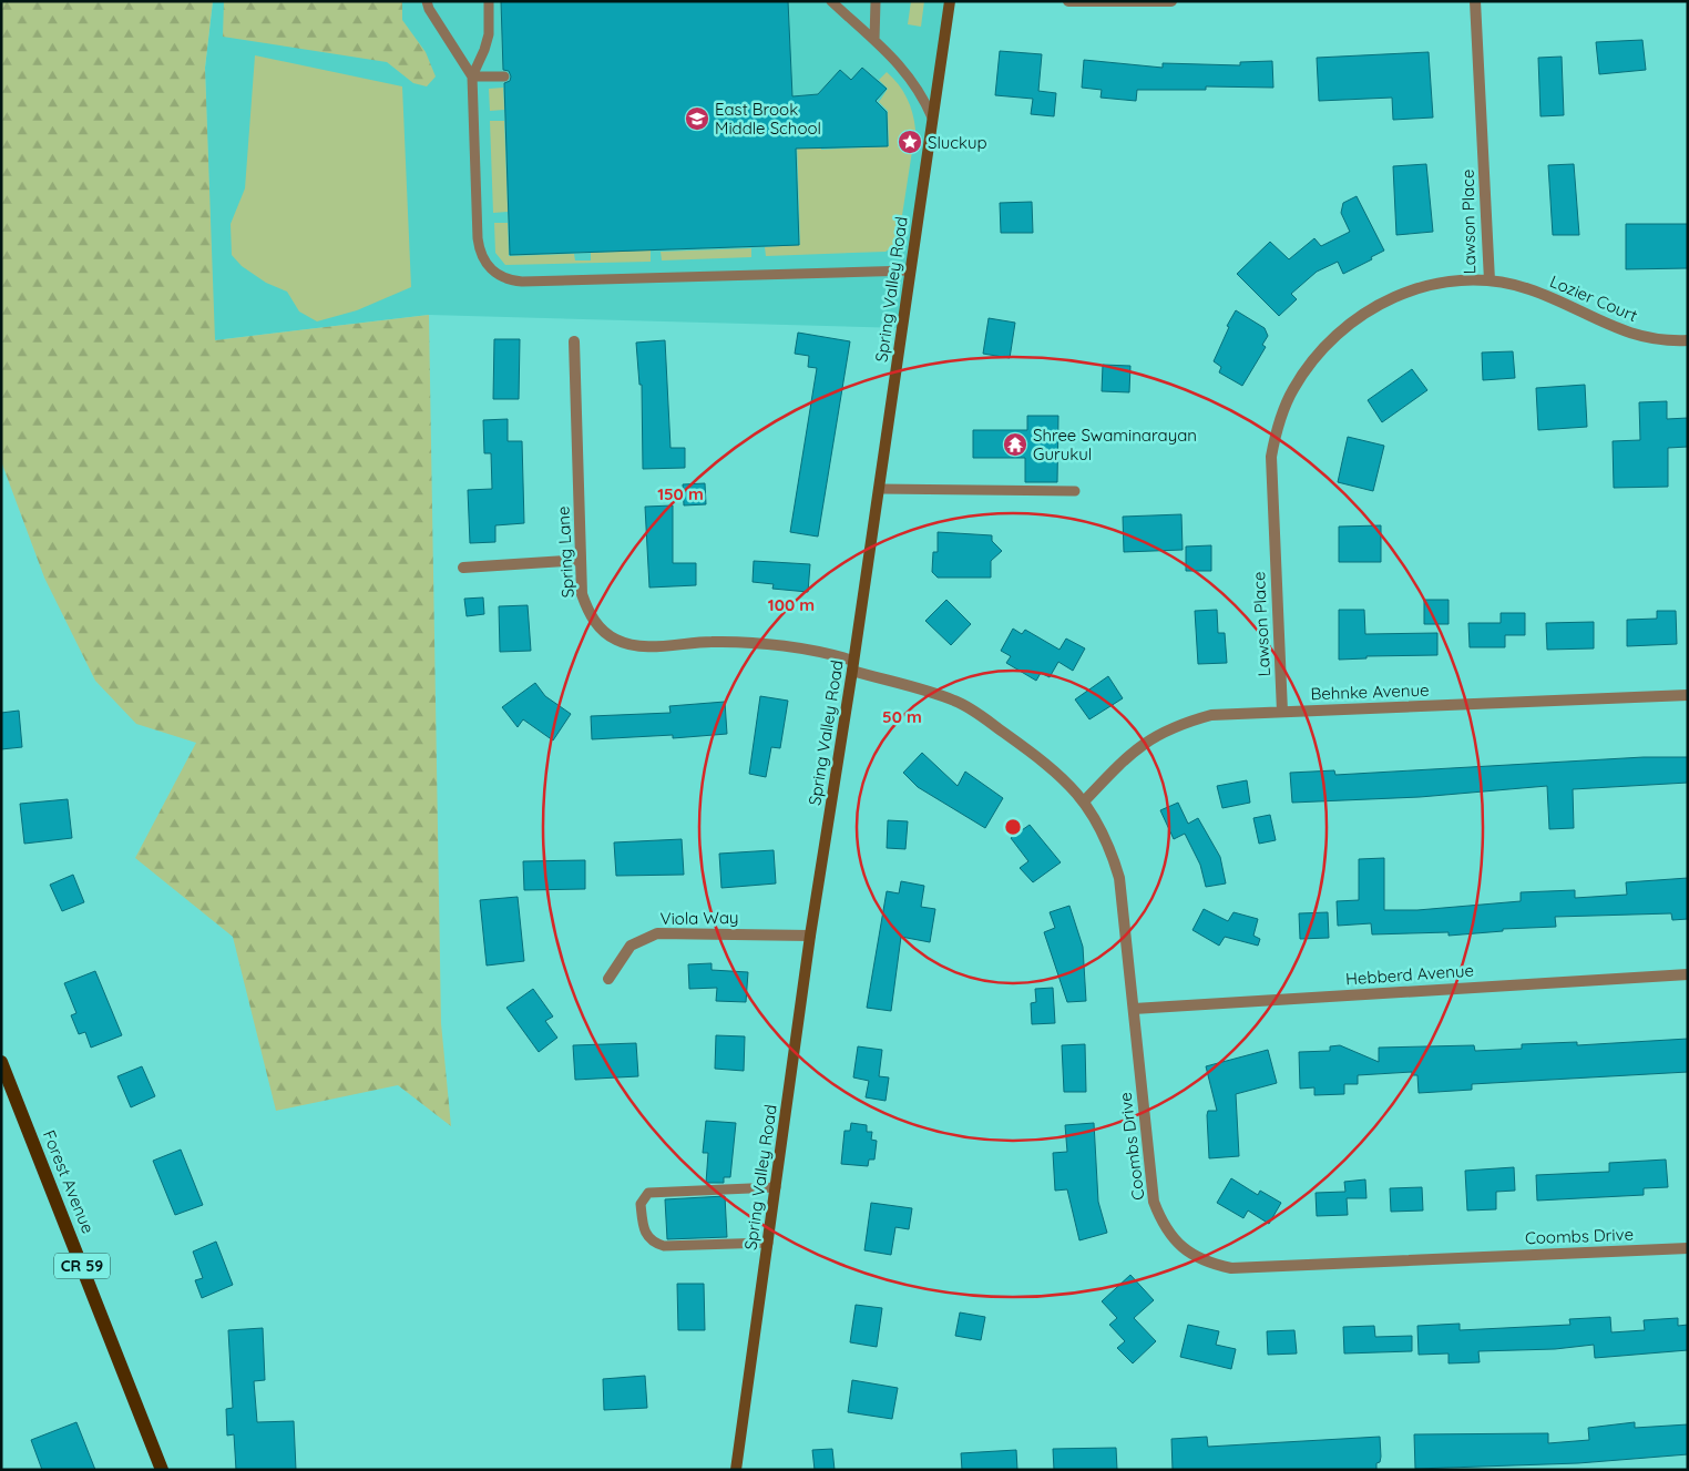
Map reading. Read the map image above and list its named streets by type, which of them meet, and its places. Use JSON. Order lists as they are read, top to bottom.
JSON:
{
  "streets": {
    "main road": ["Forest Avenue", "CR 59"],
    "street": [
      "Lawson Place",
      "Spring Valley Road",
      "Lozier Court",
      "Spring Lane",
      "Behnke Avenue",
      "Viola Way",
      "Hebberd Avenue",
      "Coombs Drive"
    ]
  },
  "crossings": [
    ["Lawson Place", "Lozier Court"],
    ["Lawson Place", "Behnke Avenue"],
    ["Spring Valley Road", "Spring Lane"],
    ["Spring Valley Road", "Viola Way"],
    ["Spring Valley Road", "Coombs Drive"],
    ["Spring Lane", "Coombs Drive"],
    ["Behnke Avenue", "Coombs Drive"],
    ["Hebberd Avenue", "Coombs Drive"]
  ],
  "places": {
    "school or university": ["East Brook Middle School"],
    "place": ["Sluckup"],
    "temple": ["Shree Swaminarayan Gurukul"]
  },
  "rings": ["150 m", "100 m", "50 m"]
}
